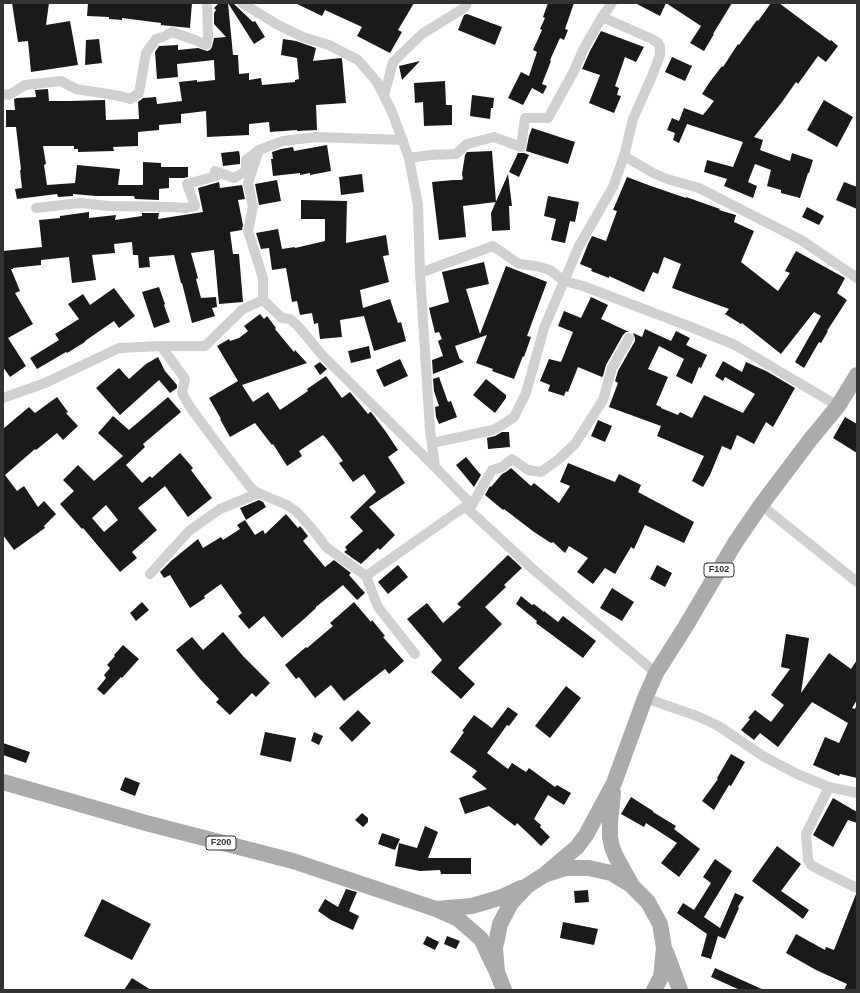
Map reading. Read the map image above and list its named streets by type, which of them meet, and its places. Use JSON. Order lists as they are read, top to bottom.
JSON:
{
  "streets": {
    "main road": ["F102", "F200"]
  }
}
